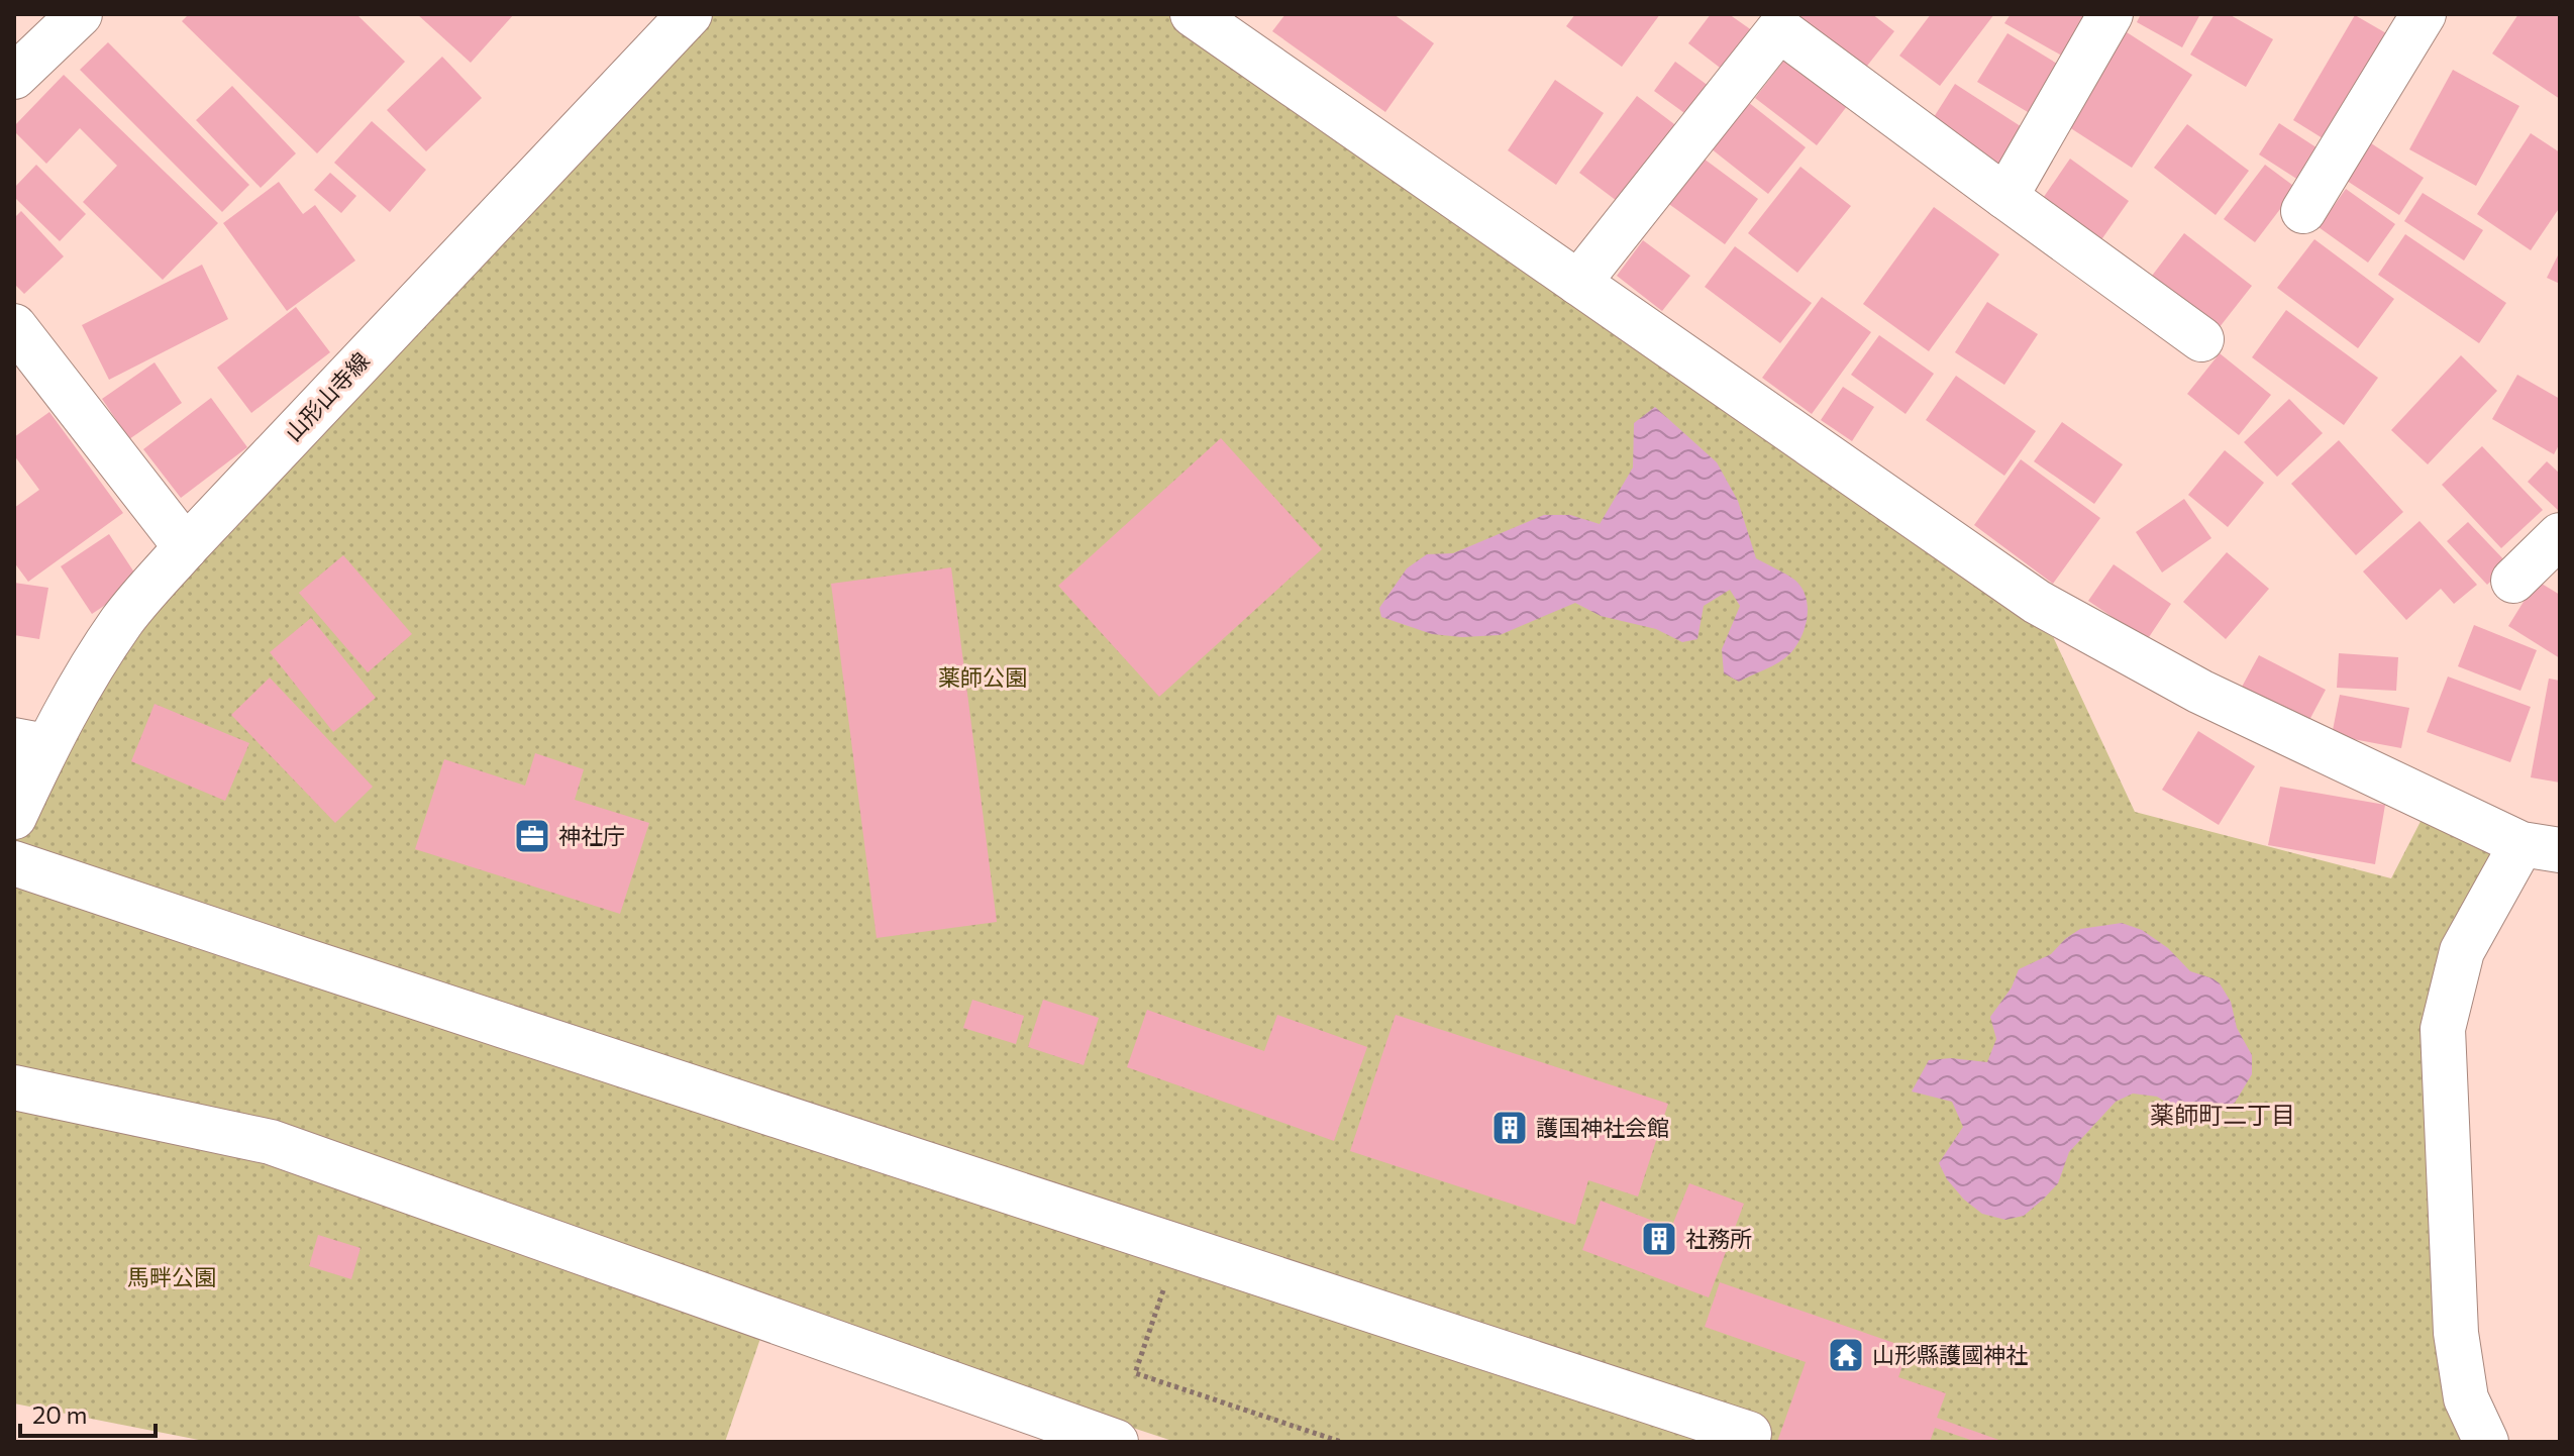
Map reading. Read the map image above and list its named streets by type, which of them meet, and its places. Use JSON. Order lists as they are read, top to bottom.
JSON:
{
  "streets": {
    "street": ["山形山寺線"]
  },
  "districts": ["薬師町二丁目"],
  "parks": ["薬師公園", "馬畔公園"],
  "places": {
    "office": ["神社庁"],
    "building": ["護国神社会館", "社務所"],
    "temple": ["山形縣護國神社"]
  },
  "scale_bar": "20 m"
}
